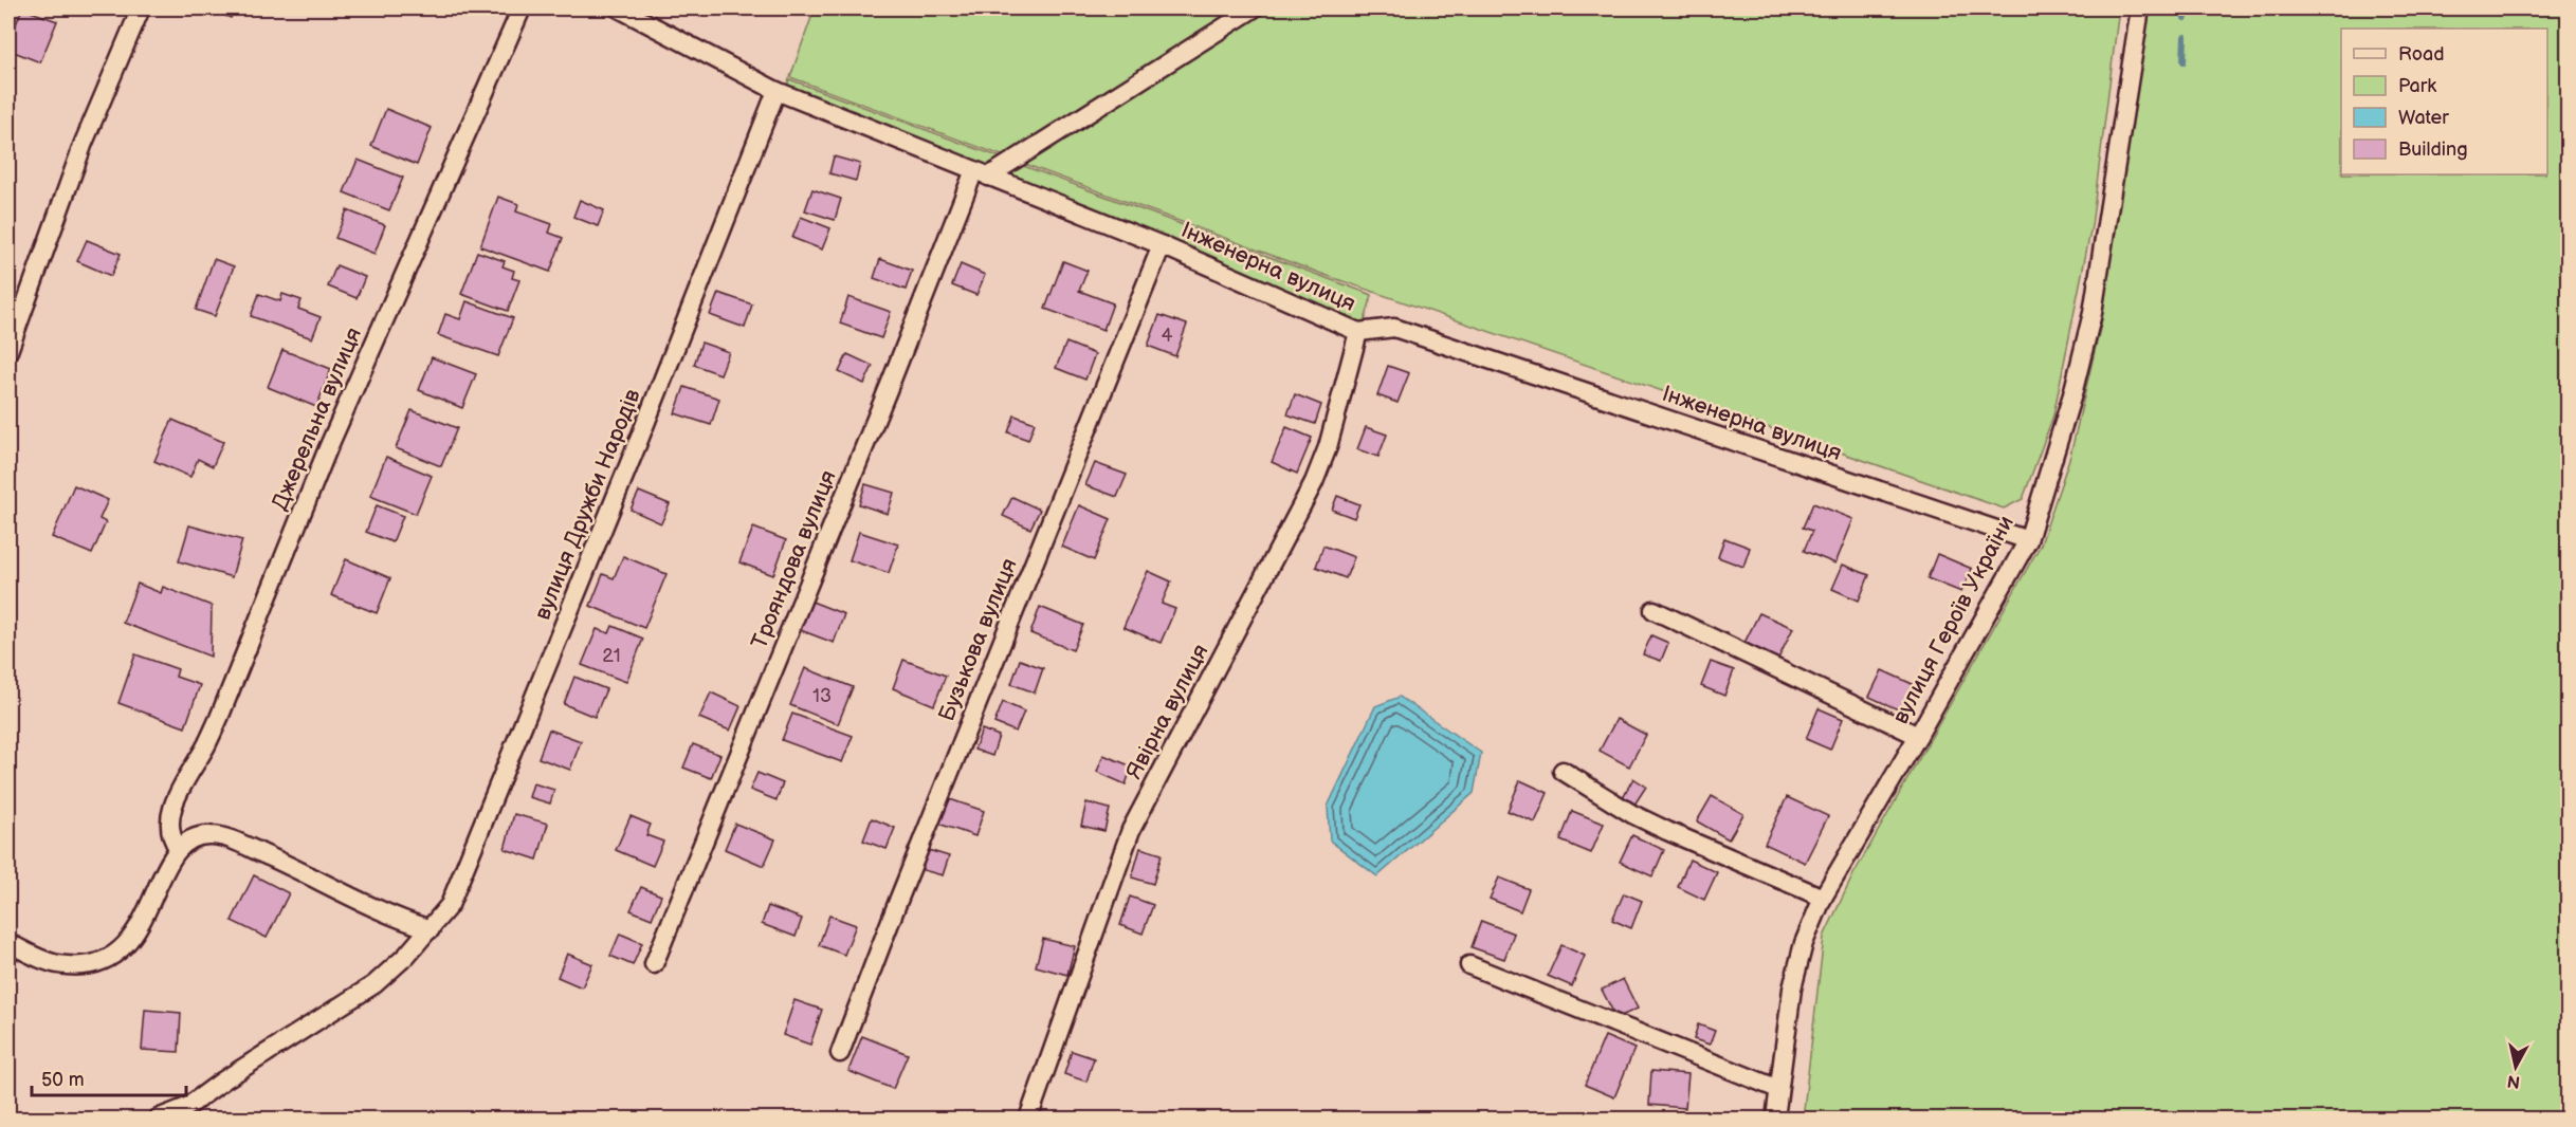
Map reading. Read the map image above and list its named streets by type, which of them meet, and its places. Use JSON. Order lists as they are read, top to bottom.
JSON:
{
  "streets": {
    "street": [
      "Інженерна вулиця",
      "Джерельна вулиця",
      "вулиця Дружби Народів",
      "Трояндова вулиця",
      "вулиця Героїв України",
      "Бузькова вулиця",
      "Явірна вулиця"
    ]
  },
  "crossings": [
    ["Інженерна вулиця", "вулиця Дружби Народів"],
    ["Інженерна вулиця", "Трояндова вулиця"],
    ["Інженерна вулиця", "вулиця Героїв України"],
    ["Інженерна вулиця", "Бузькова вулиця"],
    ["Інженерна вулиця", "Явірна вулиця"]
  ],
  "house_numbers": ["4", "21", "13"],
  "legend": [
    "Road",
    "Park",
    "Water",
    "Building"
  ],
  "scale_bar": "50 m",
  "north": "bottom"
}
